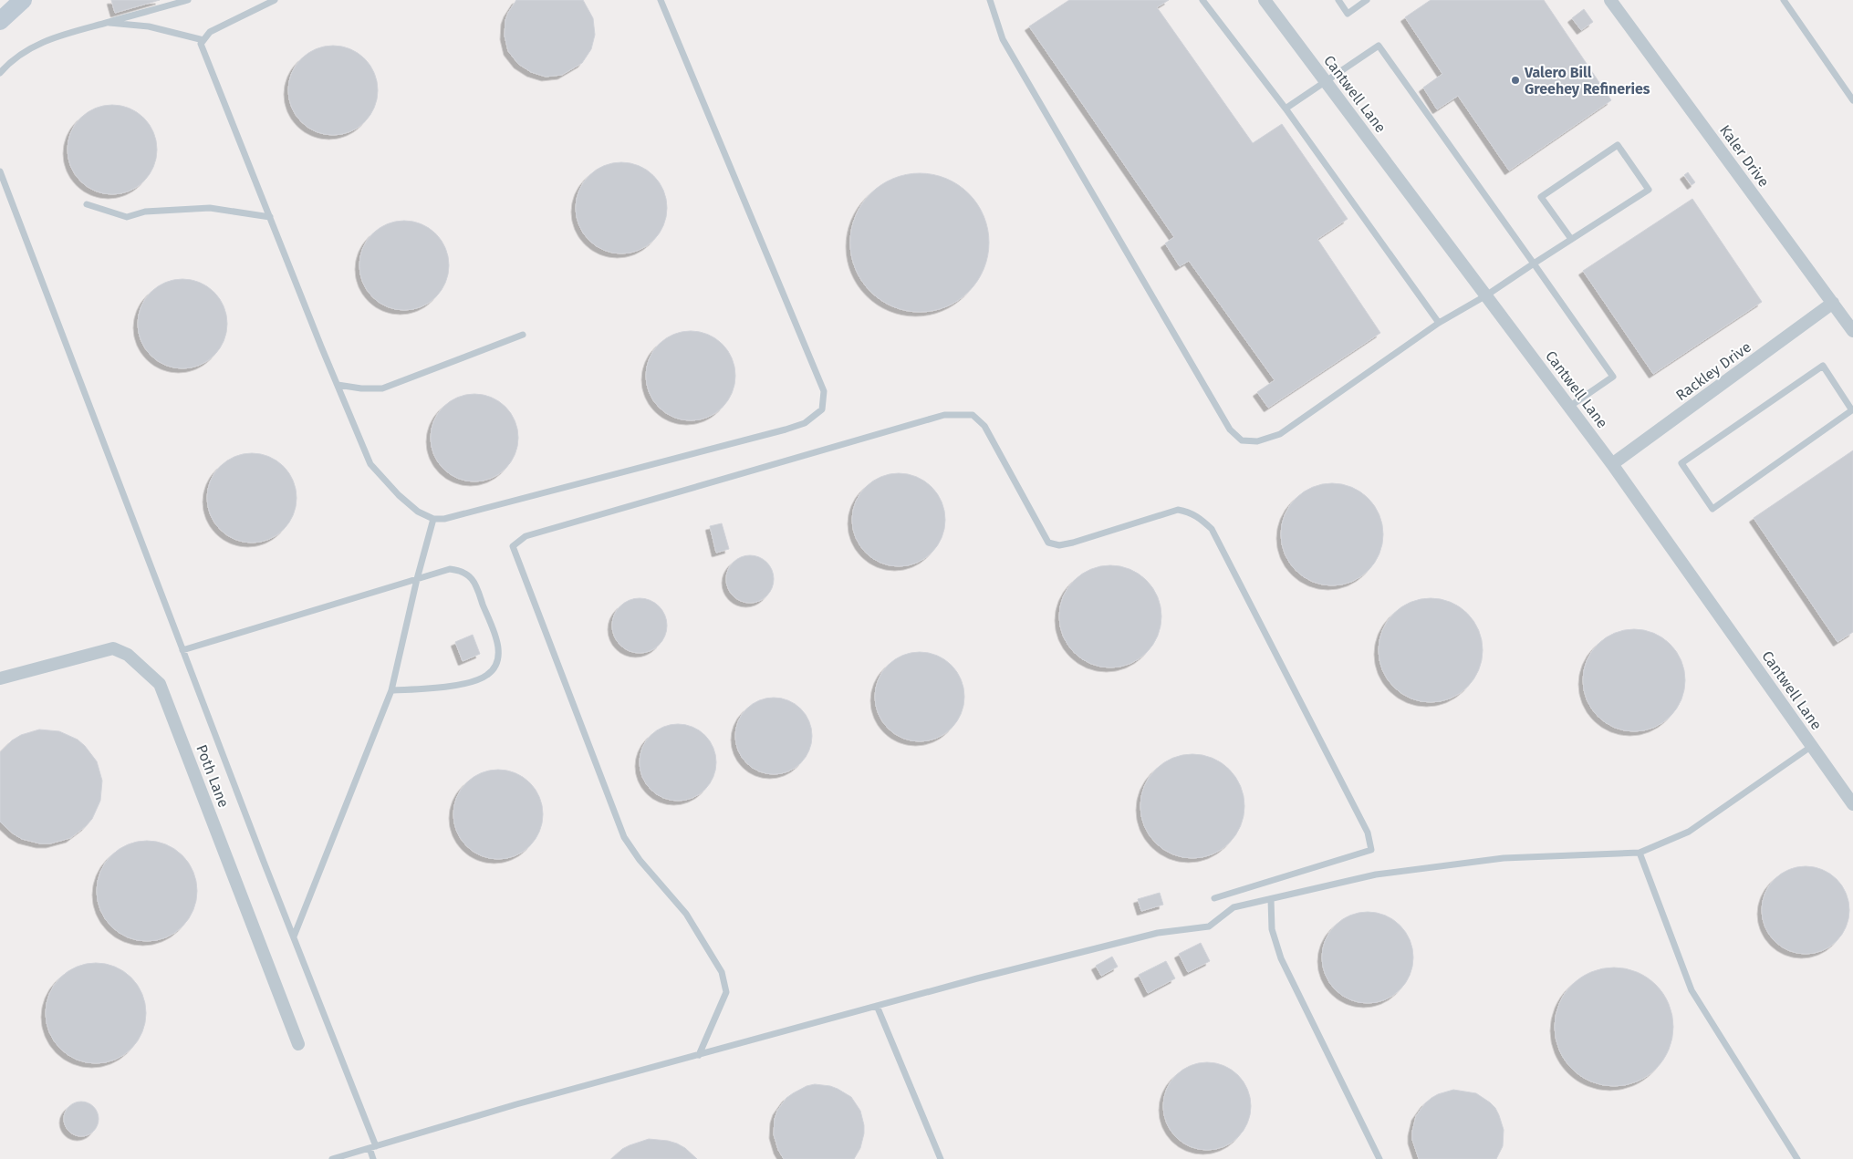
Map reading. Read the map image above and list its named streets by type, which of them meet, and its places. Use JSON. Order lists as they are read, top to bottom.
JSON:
{
  "streets": {
    "street": [
      "Cantwell Lane",
      "Kaler Drive",
      "Rackley Drive",
      "Poth Lane"
    ]
  },
  "crossings": [
    ["Cantwell Lane", "Rackley Drive"],
    ["Kaler Drive", "Rackley Drive"]
  ],
  "places": ["Valero Bill Greehey Refineries"]
}
